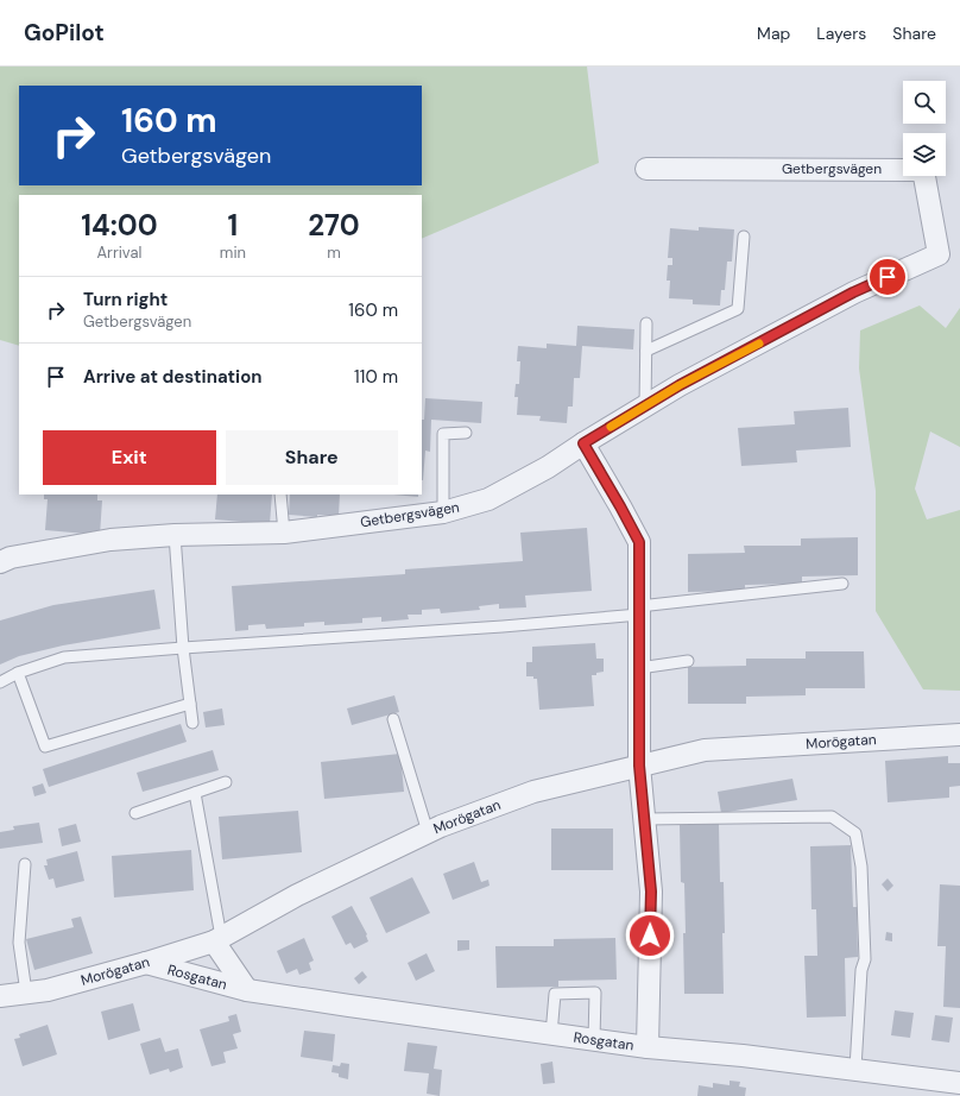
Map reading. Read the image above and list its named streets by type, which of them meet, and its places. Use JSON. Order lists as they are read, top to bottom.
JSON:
{
  "streets": {
    "street": ["Getbergsvägen", "Morögatan", "Rosgatan"]
  },
  "crossings": [
    ["Morögatan", "Rosgatan"]
  ],
  "page": {
    "header": "GoPilot",
    "nav": ["Map", "Layers", "Share"],
    "turn": ["160 m", "Getbergsvägen"],
    "eta": [
      "14:00",
      "Arrival",
      "1",
      "min",
      "270",
      "m"
    ],
    "list": [
      {
        "name": "Turn right",
        "note": "Getbergsvägen",
        "value": "160 m"
      },
      {
        "name": "Arrive at destination",
        "value": "110 m"
      }
    ],
    "buttons": ["Exit", "Share"]
  }
}
